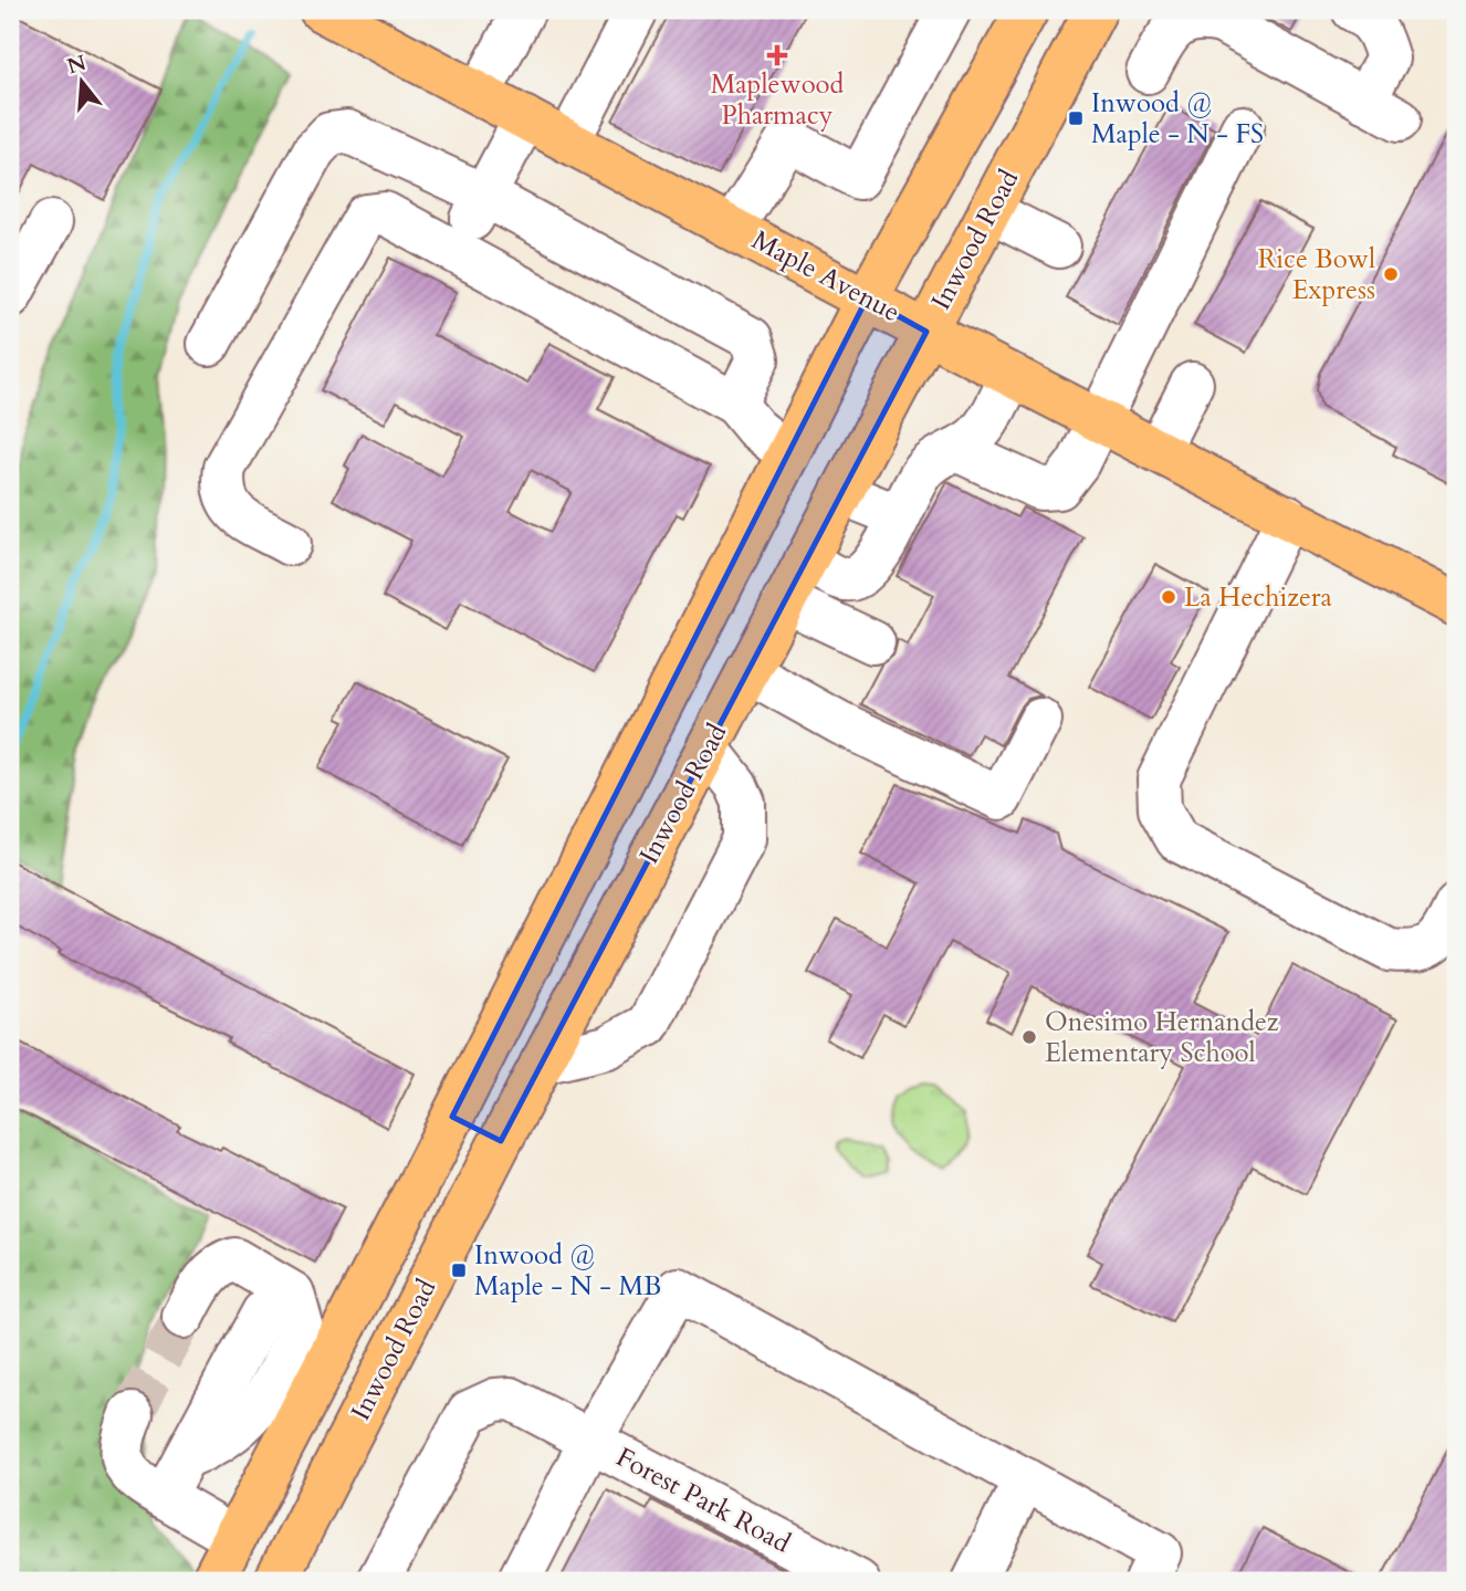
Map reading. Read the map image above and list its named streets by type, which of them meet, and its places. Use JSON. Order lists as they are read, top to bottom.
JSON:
{
  "streets": {
    "main road": ["Inwood Road", "Maple Avenue"],
    "lane": ["Forest Park Road"]
  },
  "crossings": [
    ["Inwood Road", "Maple Avenue"]
  ],
  "places": {
    "health": ["Maplewood Pharmacy"],
    "transit": ["Inwood @ Maple - N - FS", "Inwood @ Maple - N - MB"],
    "other": ["Rice Bowl Express", "La Hechizera", "Onesimo Hernandez Elementary School"]
  },
  "north": "top"
}
